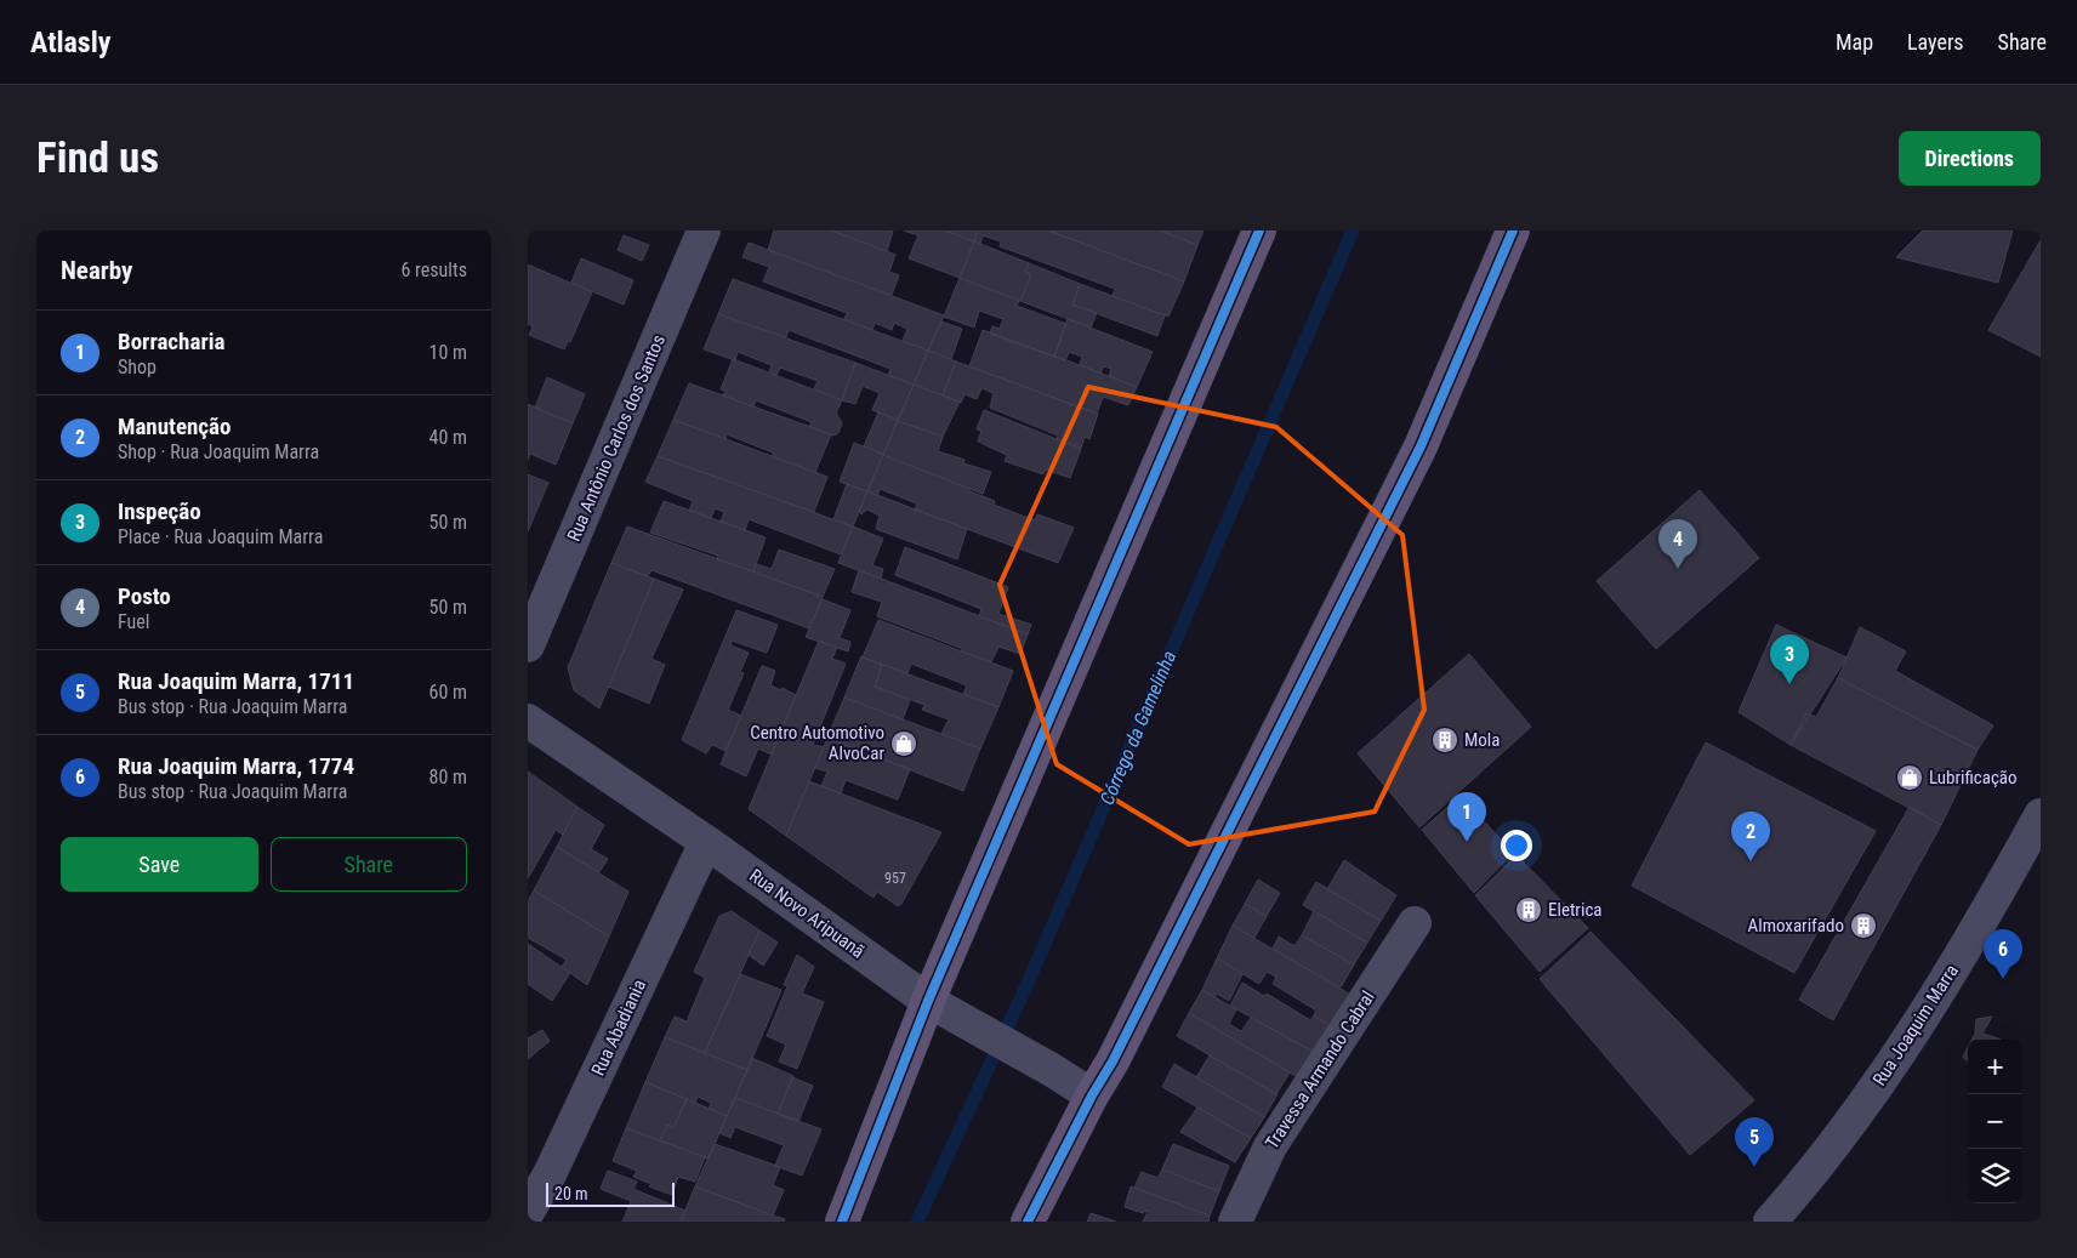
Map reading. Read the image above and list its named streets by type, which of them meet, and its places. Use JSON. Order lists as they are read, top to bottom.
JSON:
{
  "streets": {
    "street": [
      "Rua Antônio Carlos dos Santos",
      "Rua Novo Aripuanã",
      "Rua Joaquim Marra",
      "Rua Abadiania",
      "Travessa Armando Cabral"
    ]
  },
  "crossings": [
    ["Rua Novo Aripuanã", "Rua Abadiania"]
  ],
  "water": ["Córrego da Gamelinha"],
  "places": {
    "building": ["Mola", "Eletrica", "Almoxarifado"],
    "shop": ["Centro Automotivo AlvoCar", "Lubrificação"]
  },
  "house_numbers": ["957"],
  "scale_bar": "20 m",
  "page": {
    "header": "Atlasly",
    "nav": ["Map", "Layers", "Share"],
    "buttons": [
      "Directions",
      ["Save", "Share"]
    ],
    "title": "Find us",
    "heading": ["Nearby", "6 results"],
    "list": [
      {
        "mark": "1",
        "name": "Borracharia",
        "note": "Shop",
        "value": "10 m"
      },
      {
        "mark": "2",
        "name": "Manutenção",
        "note": "Shop · Rua Joaquim Marra",
        "value": "40 m"
      },
      {
        "mark": "3",
        "name": "Inspeção",
        "note": "Place · Rua Joaquim Marra",
        "value": "50 m"
      },
      {
        "mark": "4",
        "name": "Posto",
        "note": "Fuel",
        "value": "50 m"
      },
      {
        "mark": "5",
        "name": "Rua Joaquim Marra, 1711",
        "note": "Bus stop · Rua Joaquim Marra",
        "value": "60 m"
      },
      {
        "mark": "6",
        "name": "Rua Joaquim Marra, 1774",
        "note": "Bus stop · Rua Joaquim Marra",
        "value": "80 m"
      }
    ],
    "pins": [
      "4",
      "3",
      "1",
      "2",
      "6",
      "5"
    ],
    "map_buttons": ["+", "−"],
    "scale": "20 m"
  }
}
